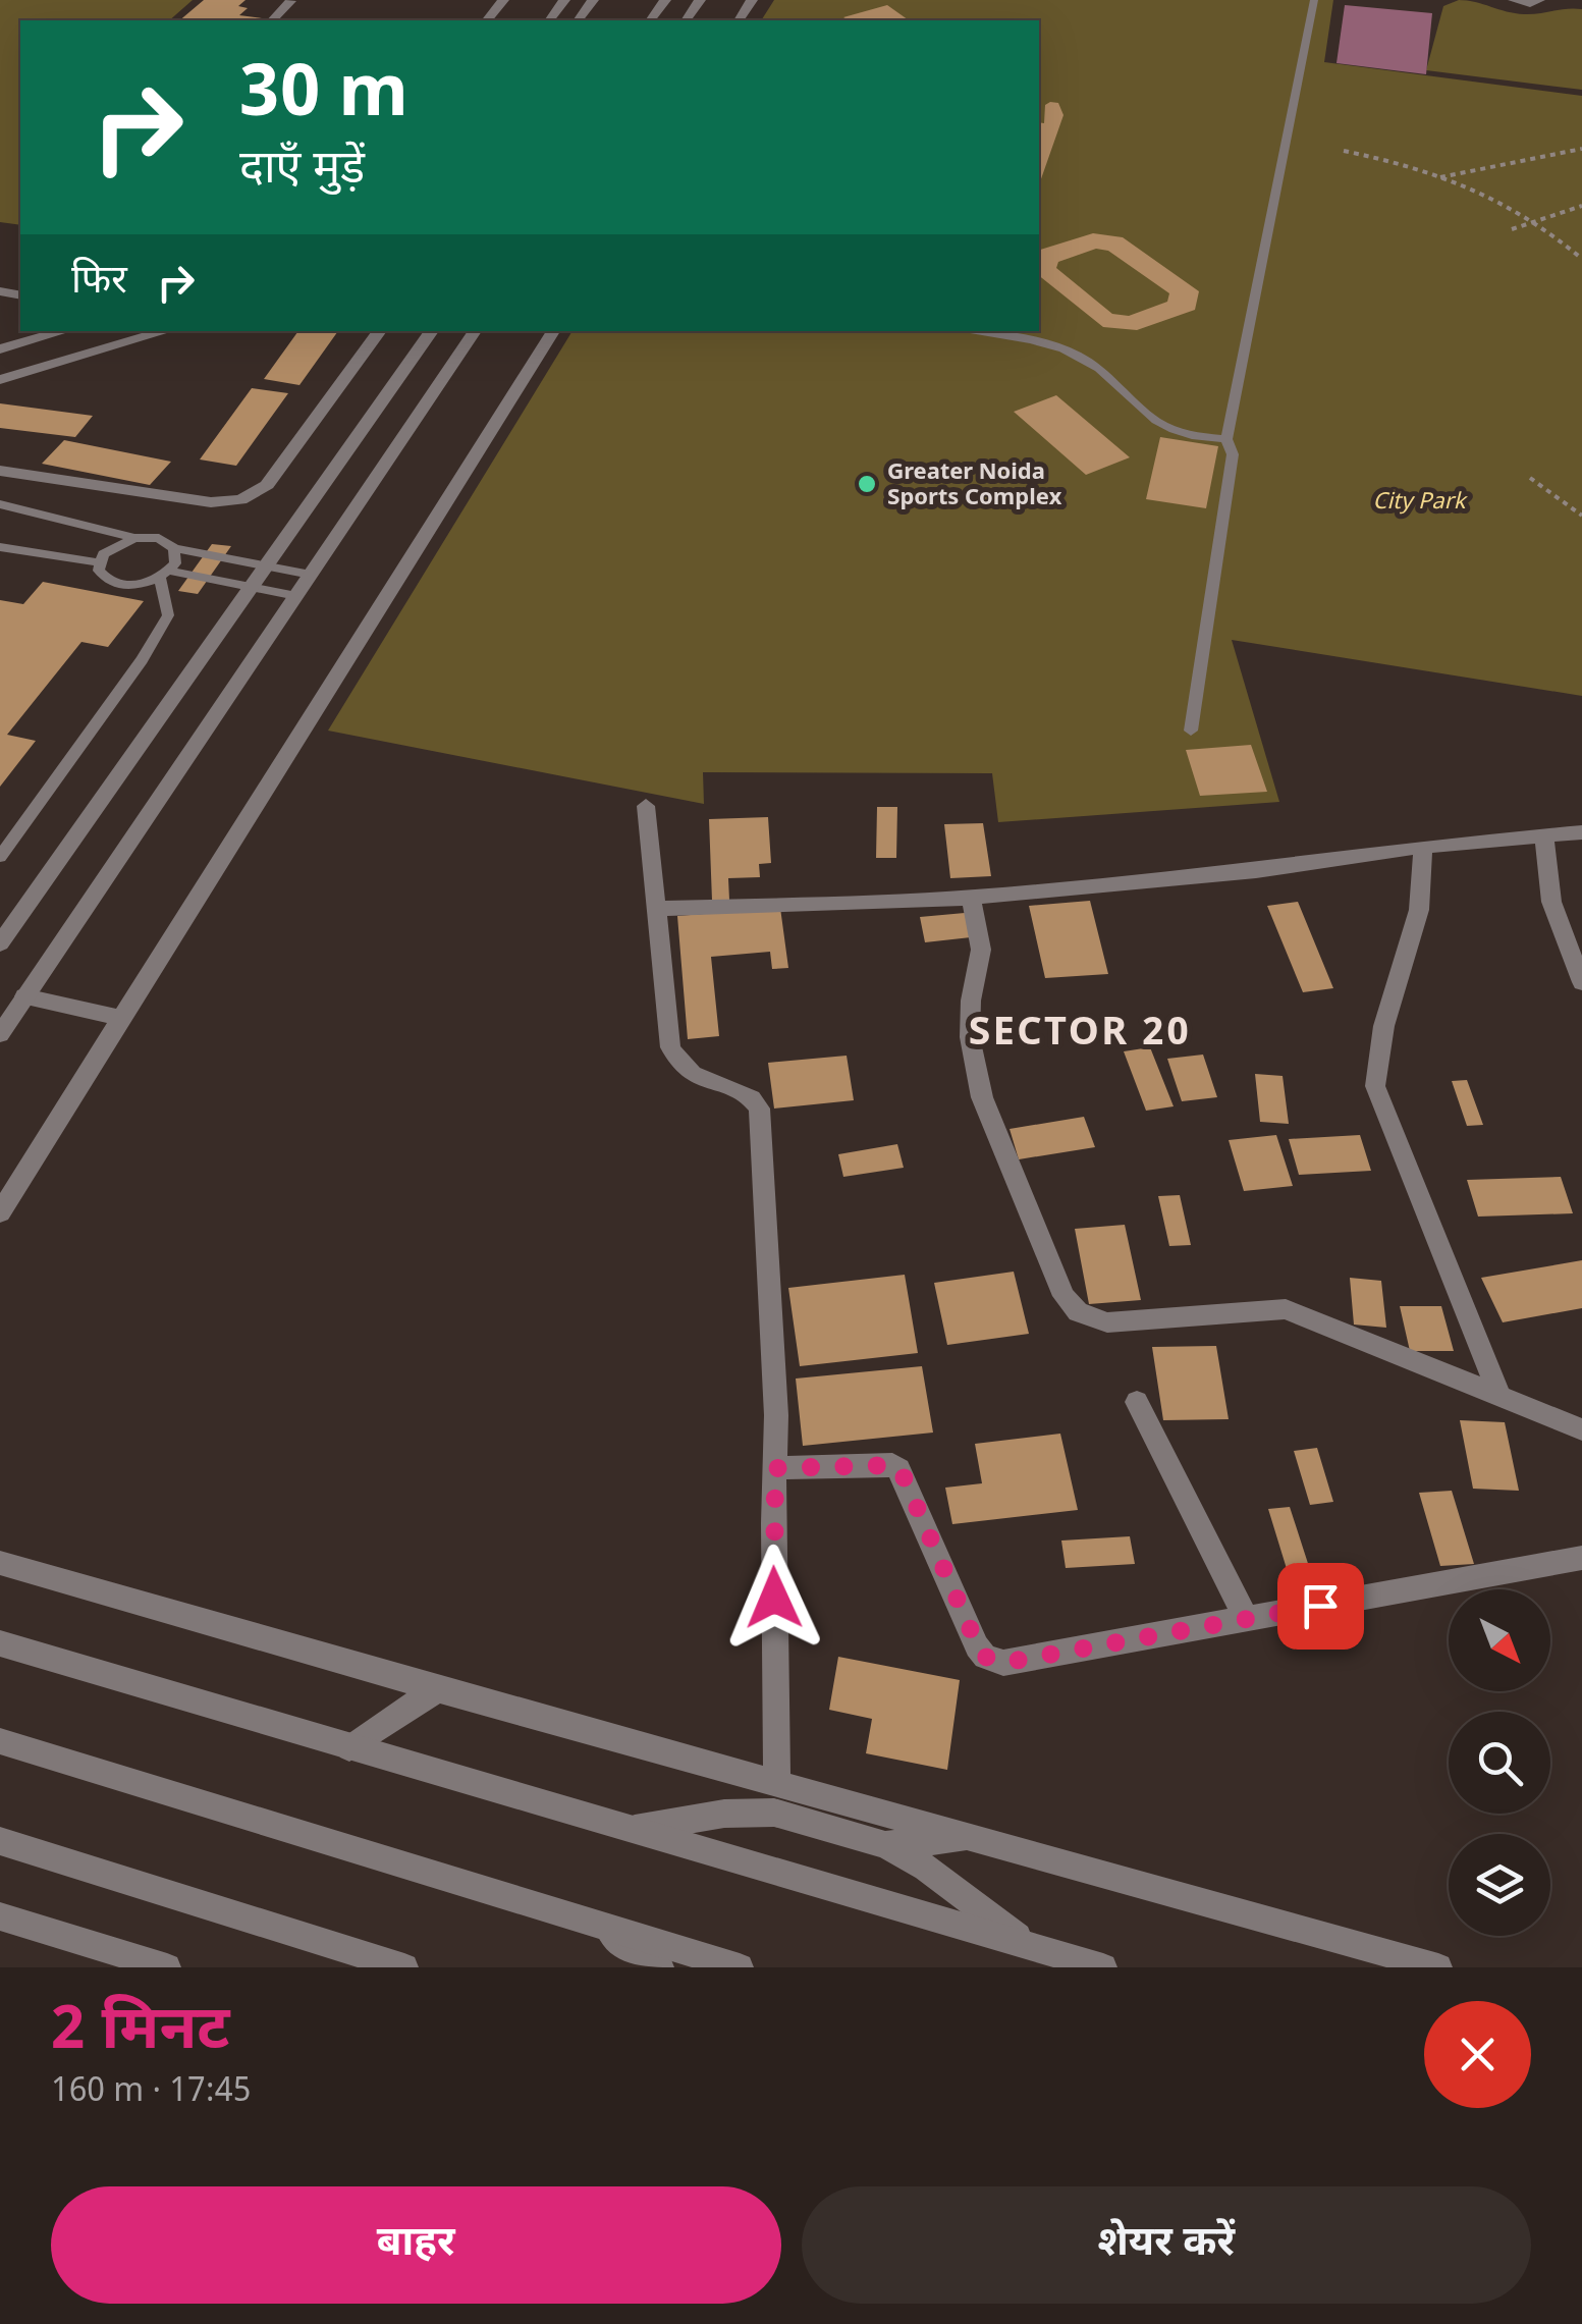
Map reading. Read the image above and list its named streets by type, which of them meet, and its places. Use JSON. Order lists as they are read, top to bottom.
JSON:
{
  "districts": ["SECTOR 20"],
  "parks": ["City Park"],
  "places": ["Greater Noida Sports Complex"],
  "north": "bottom right",
  "page": {
    "turn": ["30 m", "दाएँ मुड़ें"],
    "then": "फिर",
    "heading": ["2 मिनट", "160 m · 17:45"],
    "buttons": ["बाहर", "शेयर करें"]
  }
}
